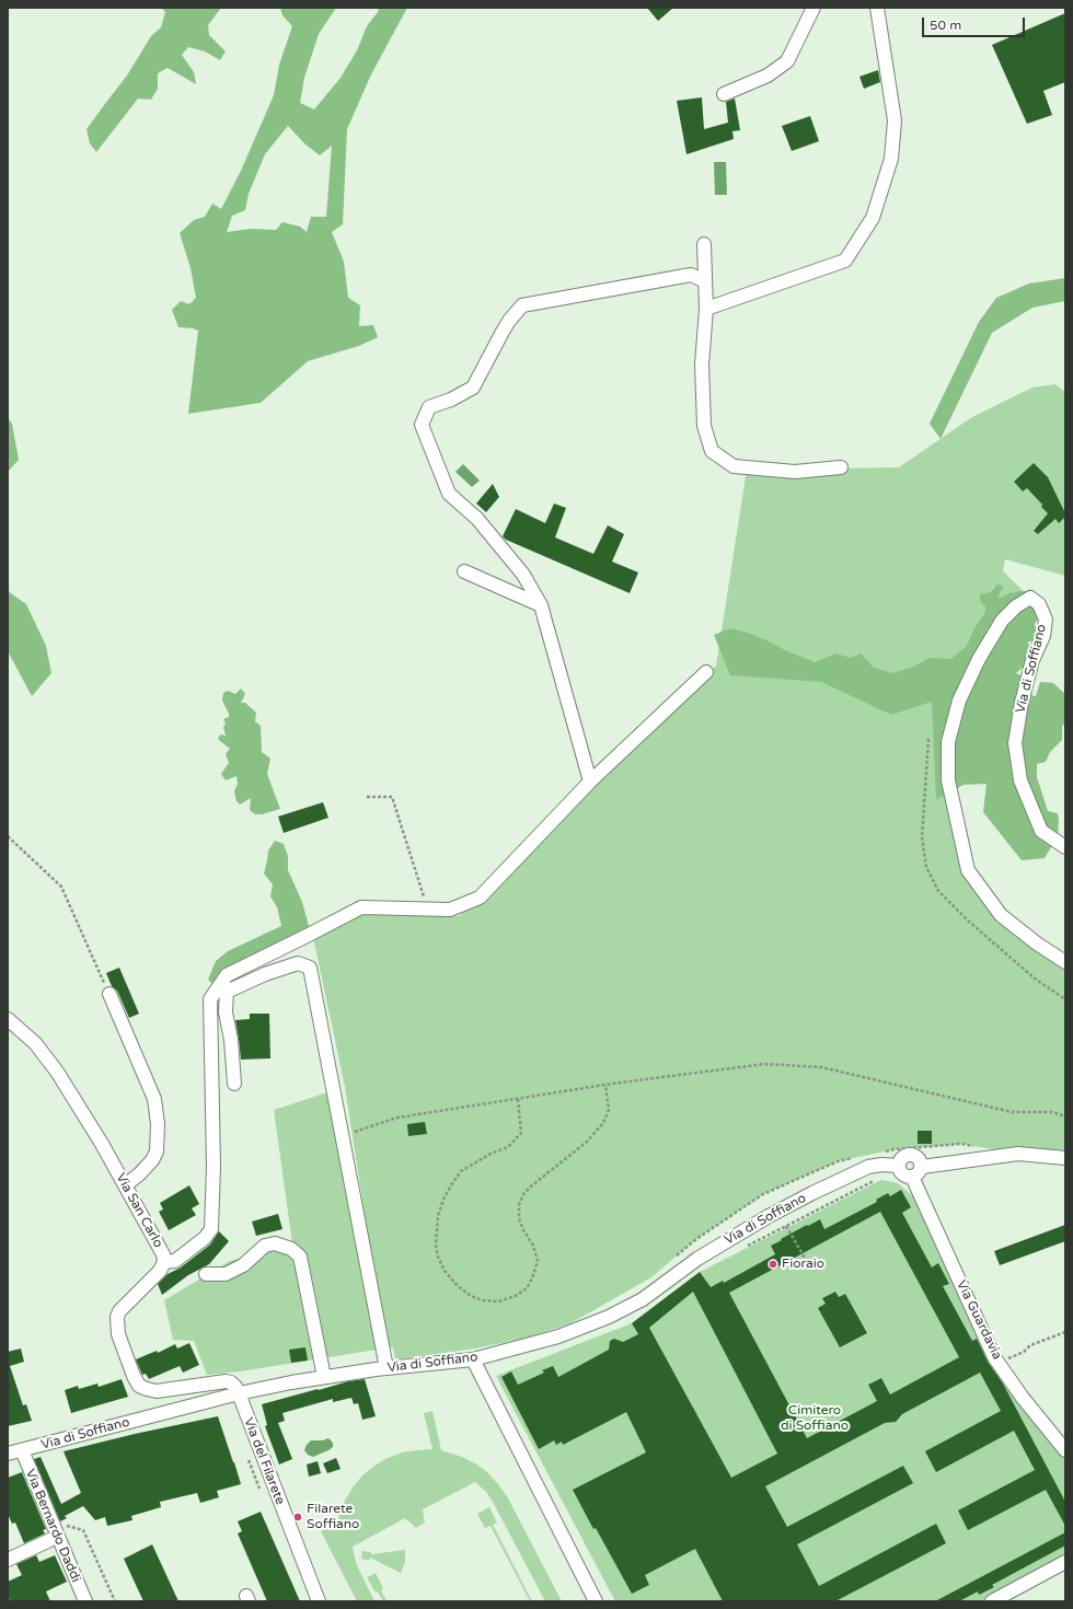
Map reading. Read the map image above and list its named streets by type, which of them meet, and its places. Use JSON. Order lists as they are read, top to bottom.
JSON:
{
  "streets": {
    "street": [
      "Via di Soffiano",
      "Via San Carlo",
      "Via Guardavia",
      "Via del Filarete",
      "Via Bernardo Daddi"
    ]
  },
  "crossings": [
    ["Via di Soffiano", "Via San Carlo"],
    ["Via di Soffiano", "Via Guardavia"],
    ["Via di Soffiano", "Via del Filarete"],
    ["Via di Soffiano", "Via Bernardo Daddi"],
    ["Via San Carlo", "Via del Filarete"]
  ],
  "parks": ["Cimitero di Soffiano"],
  "places": ["Fioraio", "Filarete Soffiano"],
  "scale_bar": "50 m"
}
